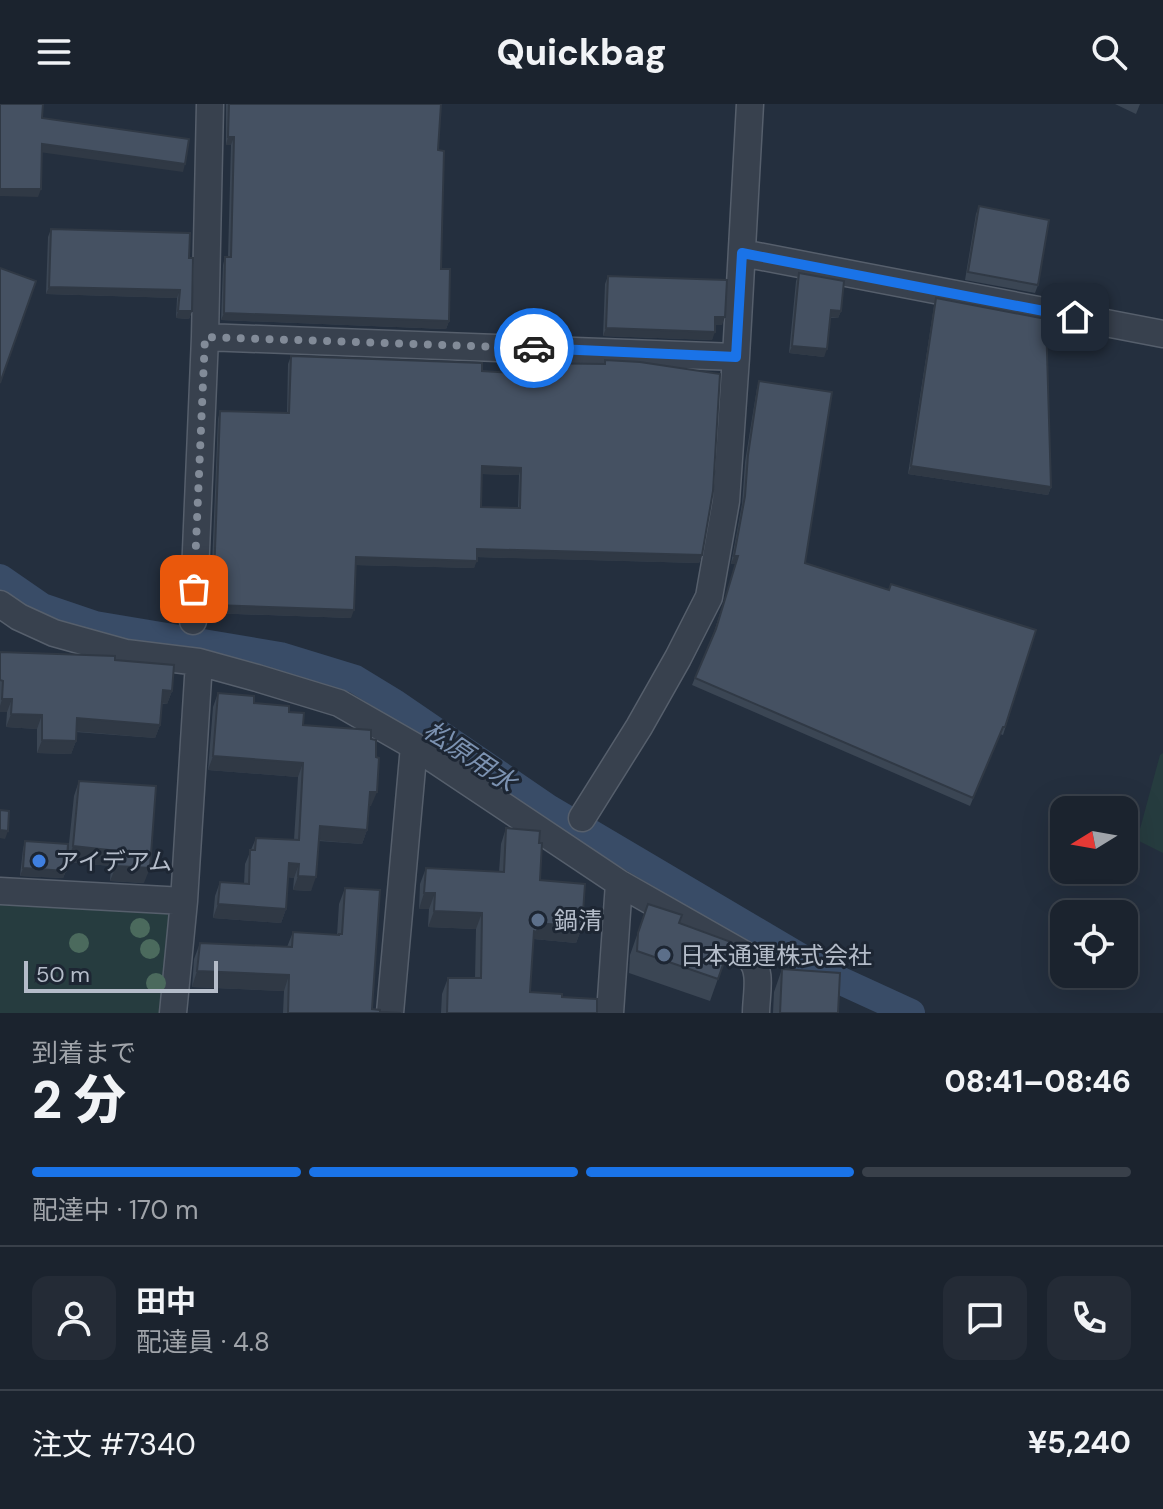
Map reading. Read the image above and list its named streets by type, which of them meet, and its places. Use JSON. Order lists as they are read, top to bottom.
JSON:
{
  "water": ["松原用水"],
  "places": ["アイデアム", "鍋清", "日本通運株式会社"],
  "scale_bar": "50 m",
  "north": "left",
  "page": {
    "header": "Quickbag",
    "scale": "50 m",
    "heading": ["2 分", "到着まで", "08:41–08:46"],
    "panel": [
      "田中",
      "配達員 · 4.8",
      "注文 #7340",
      "¥5,240"
    ],
    "bar": "配達中 · 170 m"
  }
}
